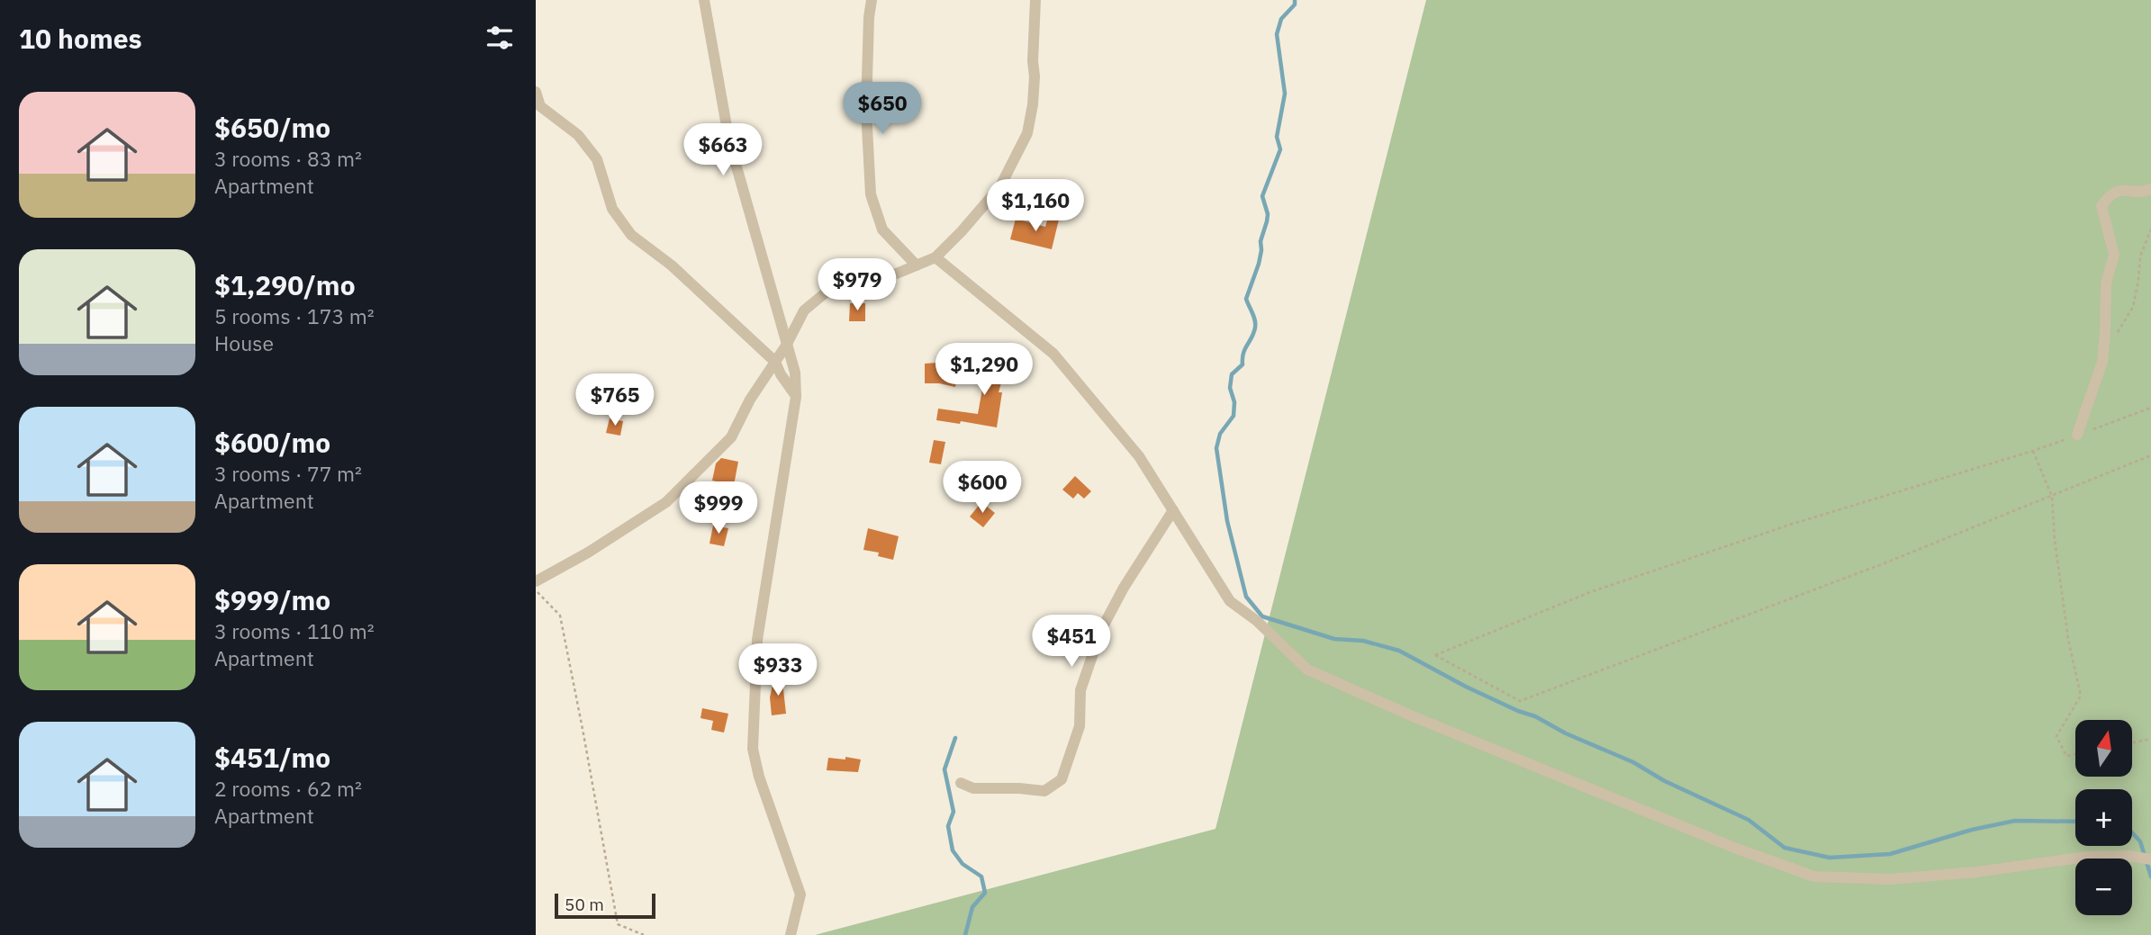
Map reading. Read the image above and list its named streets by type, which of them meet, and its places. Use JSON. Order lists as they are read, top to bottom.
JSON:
{
  "scale_bar": "50 m",
  "north": "top",
  "page": {
    "heading": "10 homes",
    "list": [
      {
        "name": "$650/mo",
        "note": "3 rooms · 83 m² · Apartment"
      },
      {
        "name": "$1,290/mo",
        "note": "5 rooms · 173 m² · House"
      },
      {
        "name": "$600/mo",
        "note": "3 rooms · 77 m² · Apartment"
      },
      {
        "name": "$999/mo",
        "note": "3 rooms · 110 m² · Apartment"
      },
      {
        "name": "$451/mo",
        "note": "2 rooms · 62 m² · Apartment"
      }
    ],
    "price": [
      "$650",
      "$663",
      "$1,160",
      "$979",
      "$1,290",
      "$765",
      "$600",
      "$999",
      "$451",
      "$933"
    ],
    "map_buttons": ["+", "−"],
    "scale": "50 m"
  }
}
